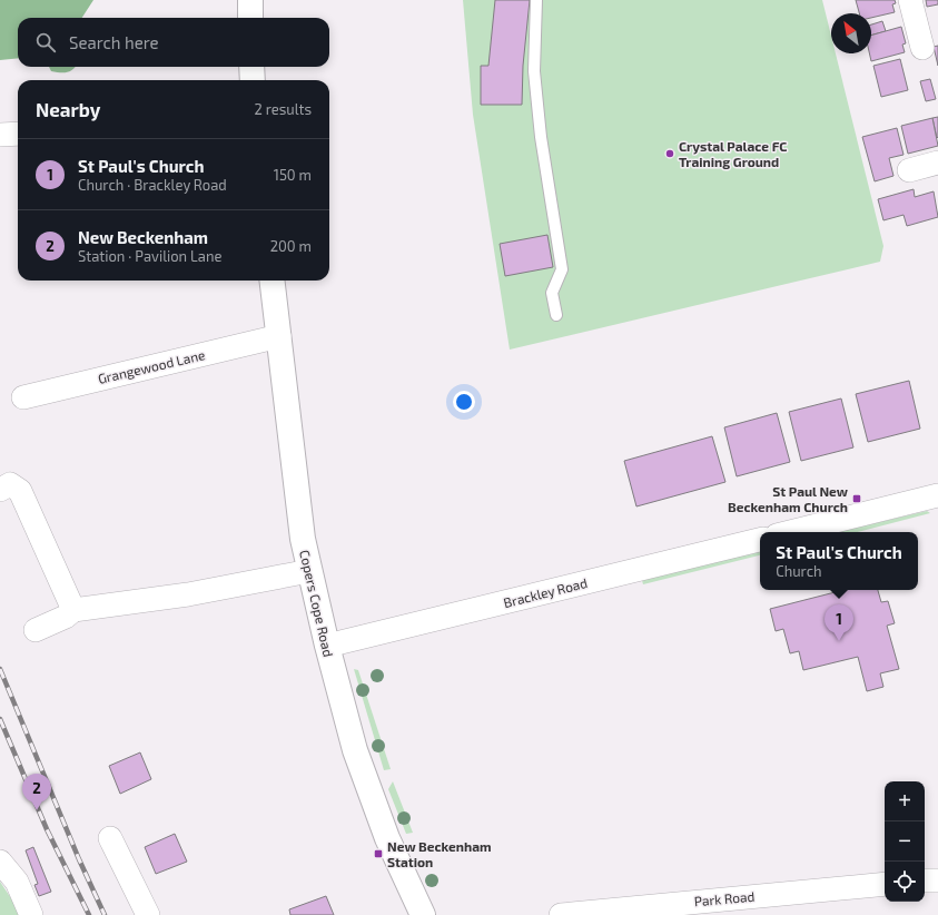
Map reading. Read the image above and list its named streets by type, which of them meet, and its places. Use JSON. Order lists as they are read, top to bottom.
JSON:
{
  "streets": {
    "street": [
      "Grangewood Lane",
      "Brackley Road",
      "Copers Cope Road",
      "Park Road"
    ]
  },
  "crossings": [
    ["Grangewood Lane", "Copers Cope Road"],
    ["Brackley Road", "Copers Cope Road"]
  ],
  "places": {
    "other": ["Crystal Palace FC Training Ground"],
    "transit": ["St Paul New Beckenham Church", "New Beckenham Station"]
  },
  "north": "top left",
  "page": {
    "search": "Search here",
    "heading": ["Nearby", "2 results"],
    "list": [
      {
        "mark": "1",
        "name": "St Paul's Church",
        "note": "Church · Brackley Road",
        "value": "150 m"
      },
      {
        "mark": "2",
        "name": "New Beckenham",
        "note": "Station · Pavilion Lane",
        "value": "200 m"
      }
    ],
    "popup": ["St Paul's Church", "Church"],
    "pins": ["1", "2"],
    "map_buttons": ["+", "−"]
  }
}
